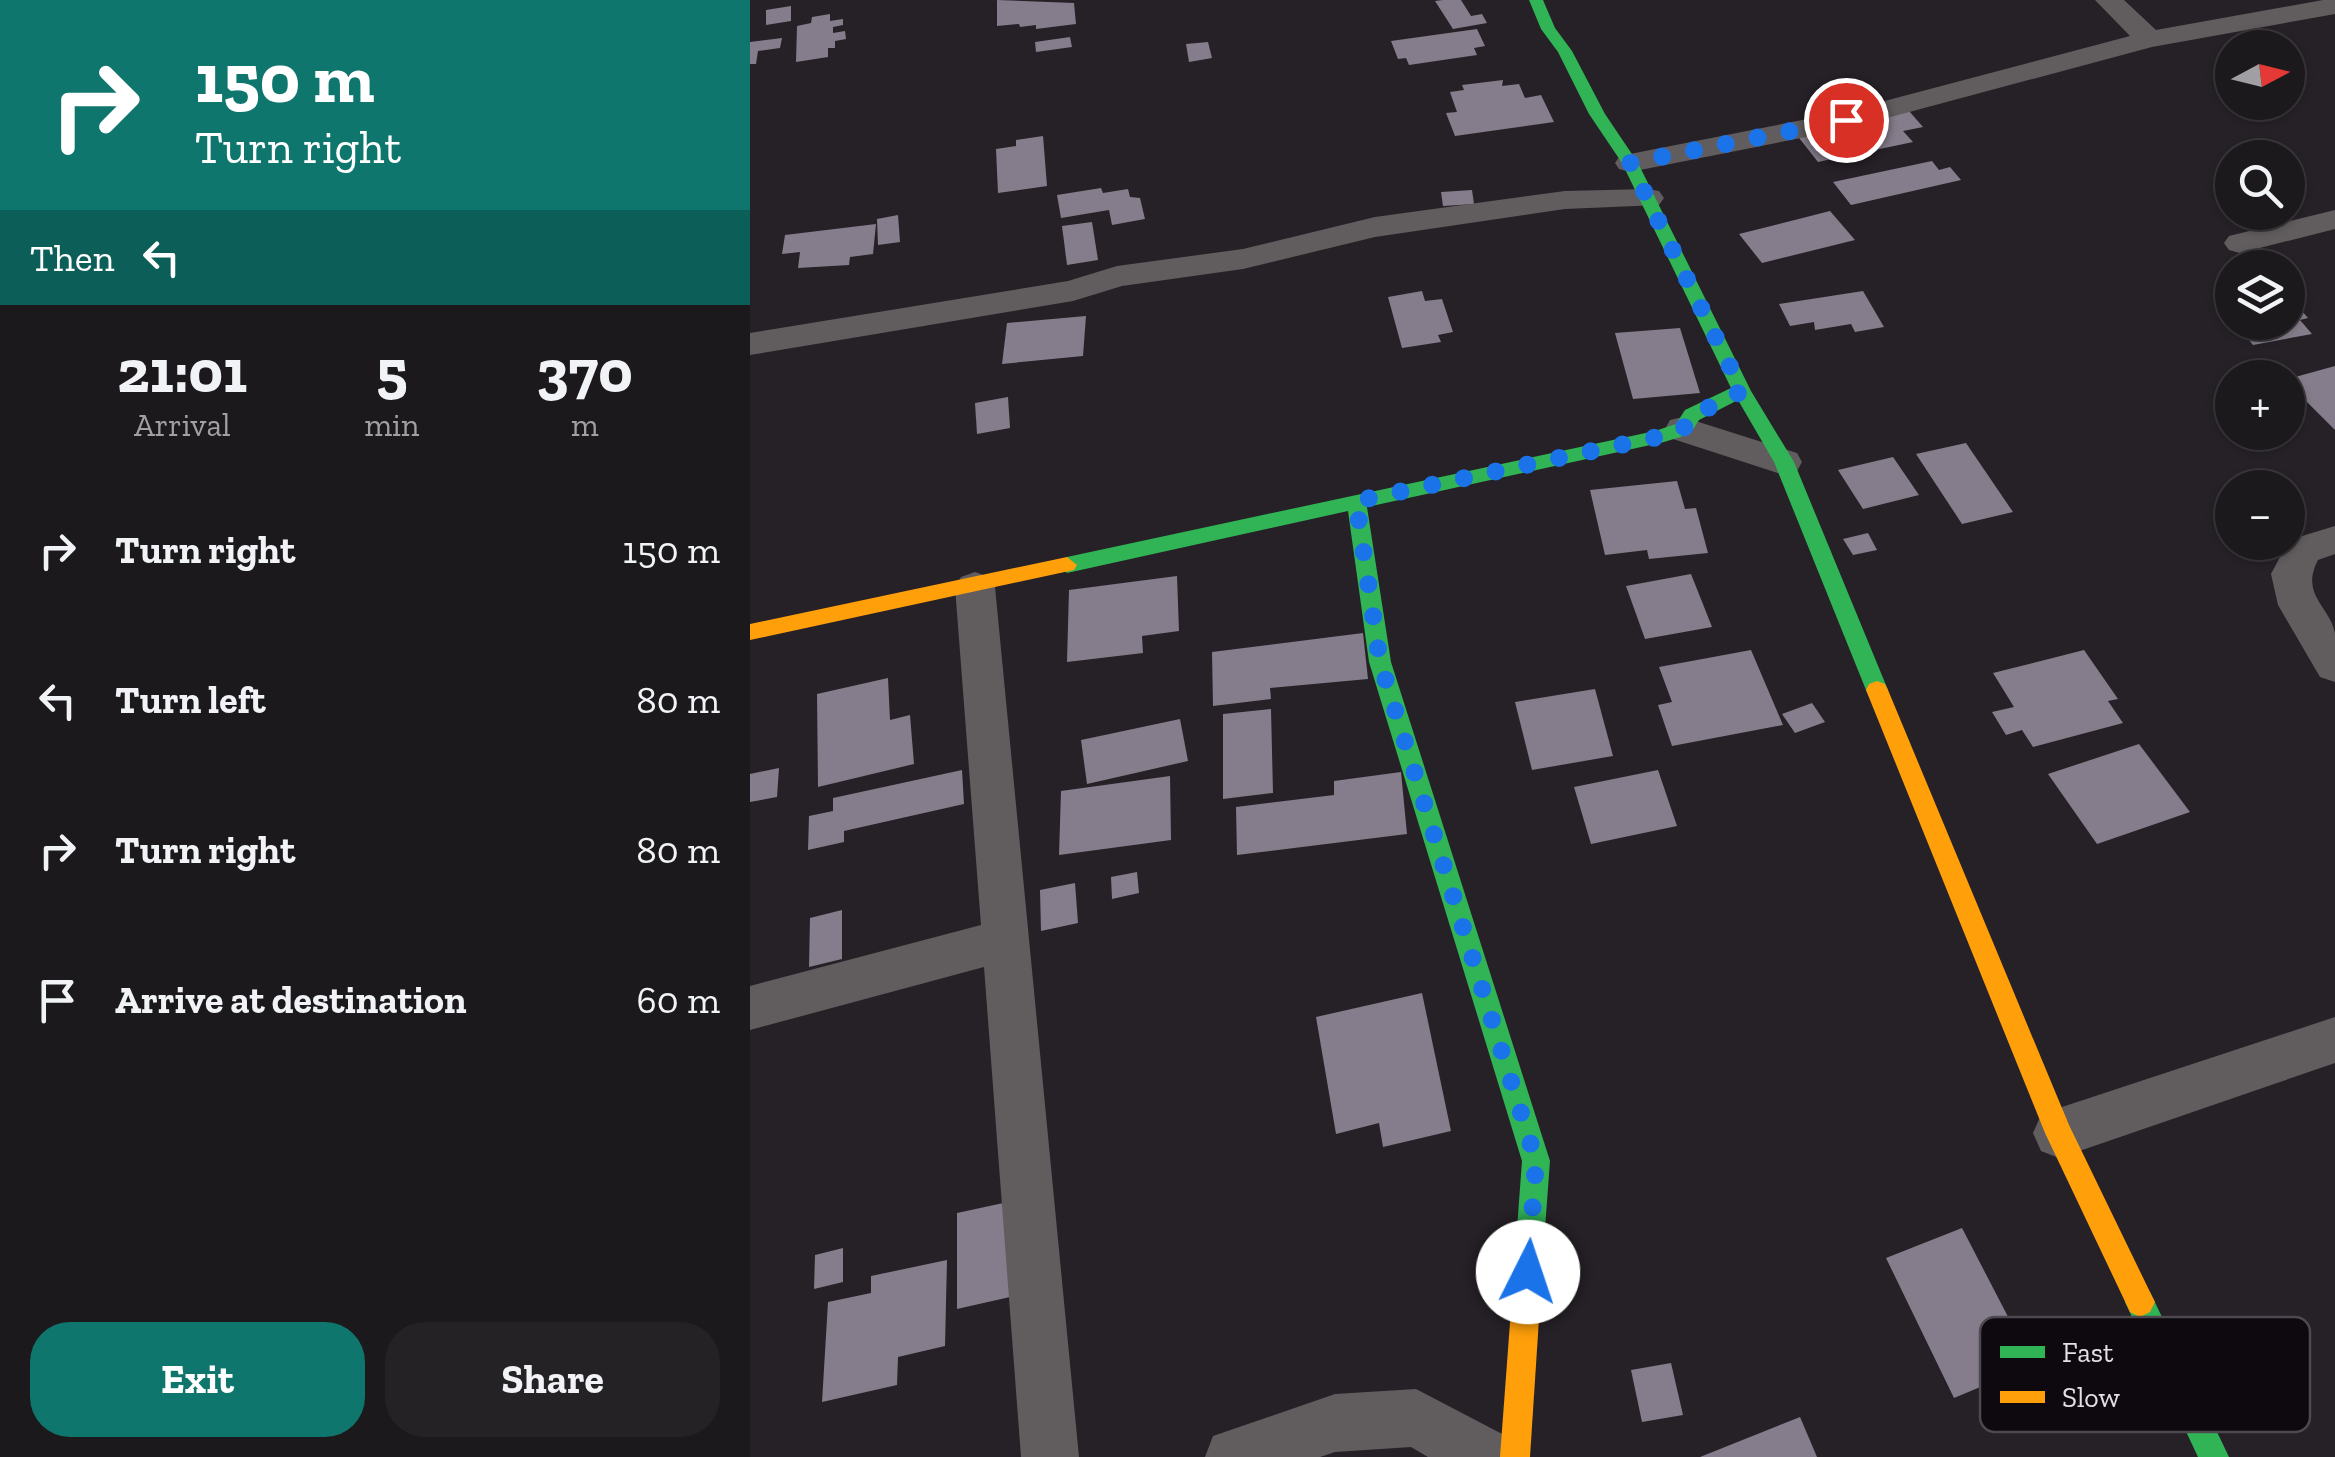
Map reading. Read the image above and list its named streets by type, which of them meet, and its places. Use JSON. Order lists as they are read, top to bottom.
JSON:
{
  "legend": ["Fast", "Slow"],
  "north": "right",
  "page": {
    "turn": ["150 m", "Turn right"],
    "map_buttons": ["+", "−"],
    "then": "Then",
    "eta": [
      "21:01",
      "Arrival",
      "5",
      "min",
      "370",
      "m"
    ],
    "list": [
      {
        "name": "Turn right",
        "value": "150 m"
      },
      {
        "name": "Turn left",
        "value": "80 m"
      },
      {
        "name": "Turn right",
        "value": "80 m"
      },
      {
        "name": "Arrive at destination",
        "value": "60 m"
      }
    ],
    "buttons": ["Exit", "Share"]
  }
}
